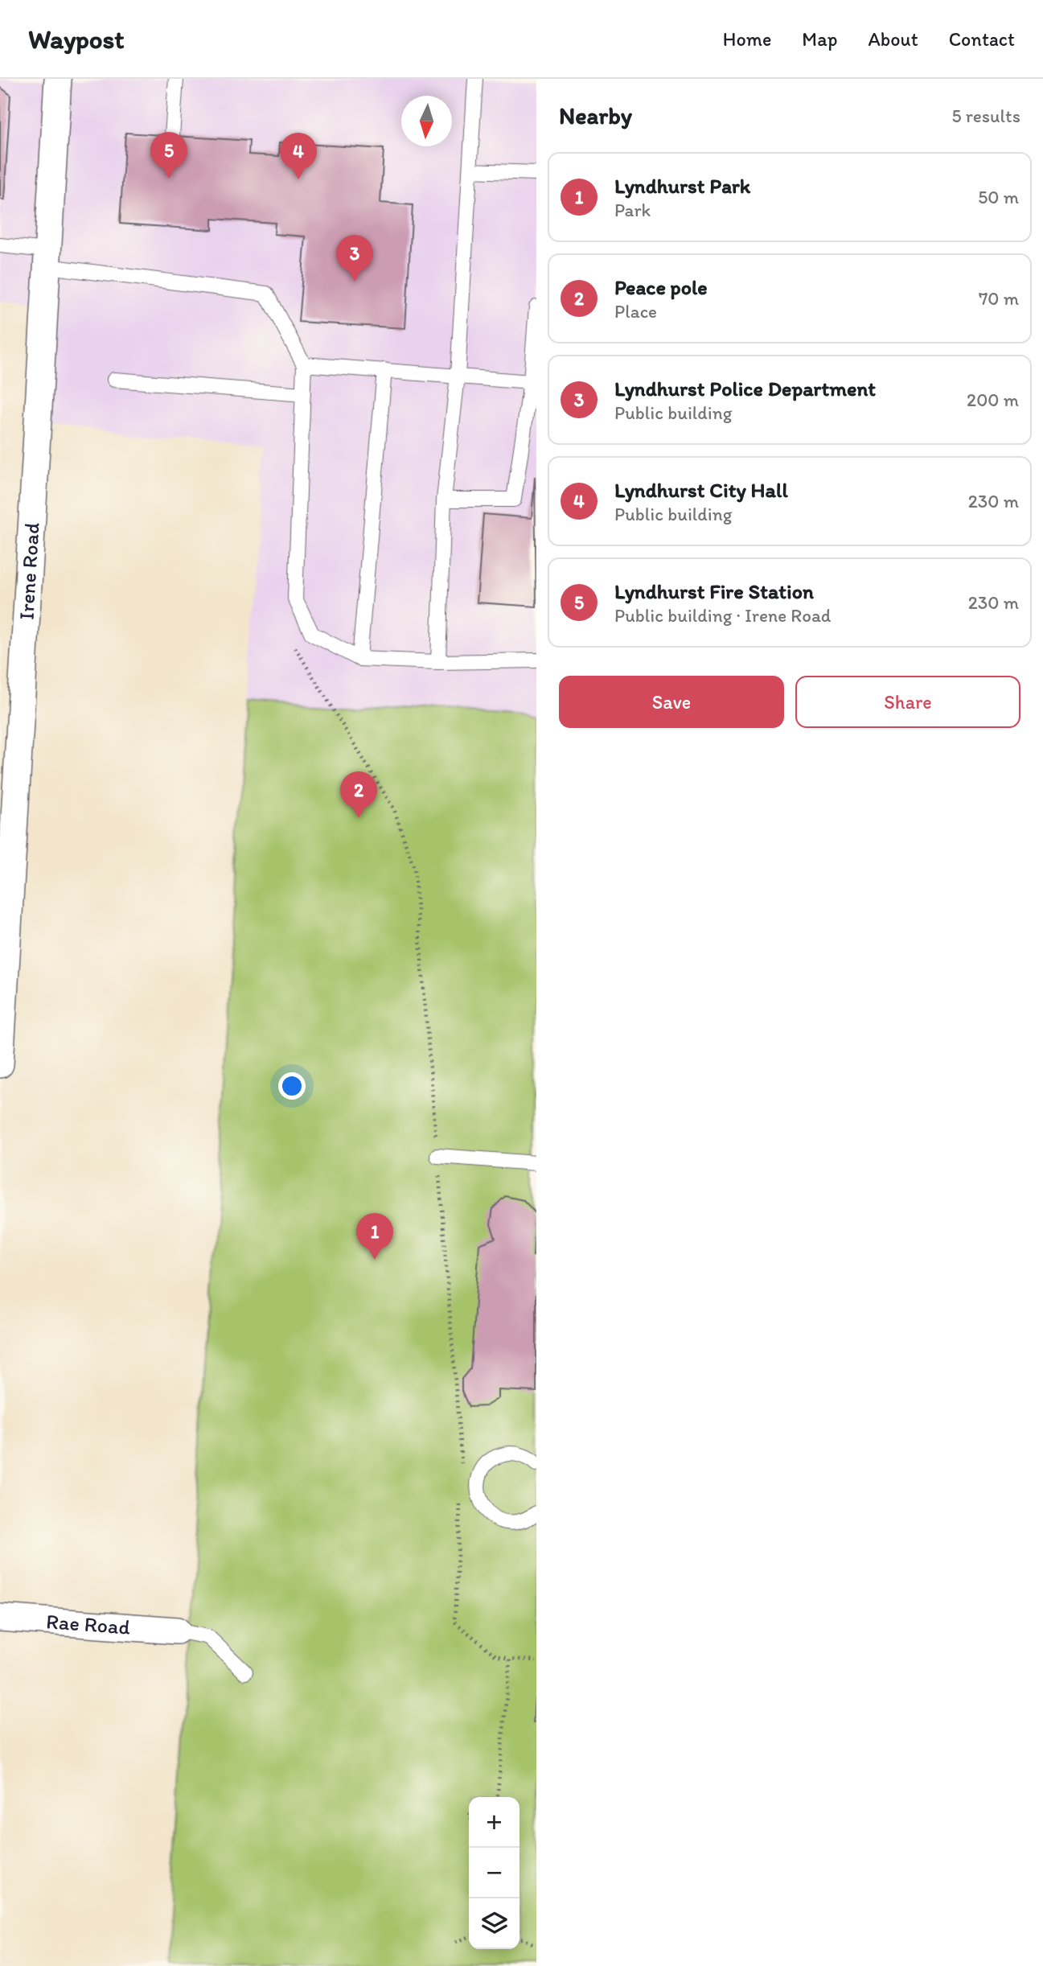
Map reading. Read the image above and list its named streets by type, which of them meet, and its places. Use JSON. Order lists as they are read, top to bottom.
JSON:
{
  "streets": {
    "street": ["Irene Road", "Rae Road"]
  },
  "north": "bottom",
  "page": {
    "header": "Waypost",
    "nav": [
      "Home",
      "Map",
      "About",
      "Contact"
    ],
    "heading": ["Nearby", "5 results"],
    "pins": [
      "5",
      "4",
      "3",
      "2",
      "1"
    ],
    "list": [
      {
        "mark": "1",
        "name": "Lyndhurst Park",
        "note": "Park",
        "value": "50 m"
      },
      {
        "mark": "2",
        "name": "Peace pole",
        "note": "Place",
        "value": "70 m"
      },
      {
        "mark": "3",
        "name": "Lyndhurst Police Department",
        "note": "Public building",
        "value": "200 m"
      },
      {
        "mark": "4",
        "name": "Lyndhurst City Hall",
        "note": "Public building",
        "value": "230 m"
      },
      {
        "mark": "5",
        "name": "Lyndhurst Fire Station",
        "note": "Public building · Irene Road",
        "value": "230 m"
      }
    ],
    "buttons": ["Save", "Share"],
    "map_buttons": ["+", "−"]
  }
}
